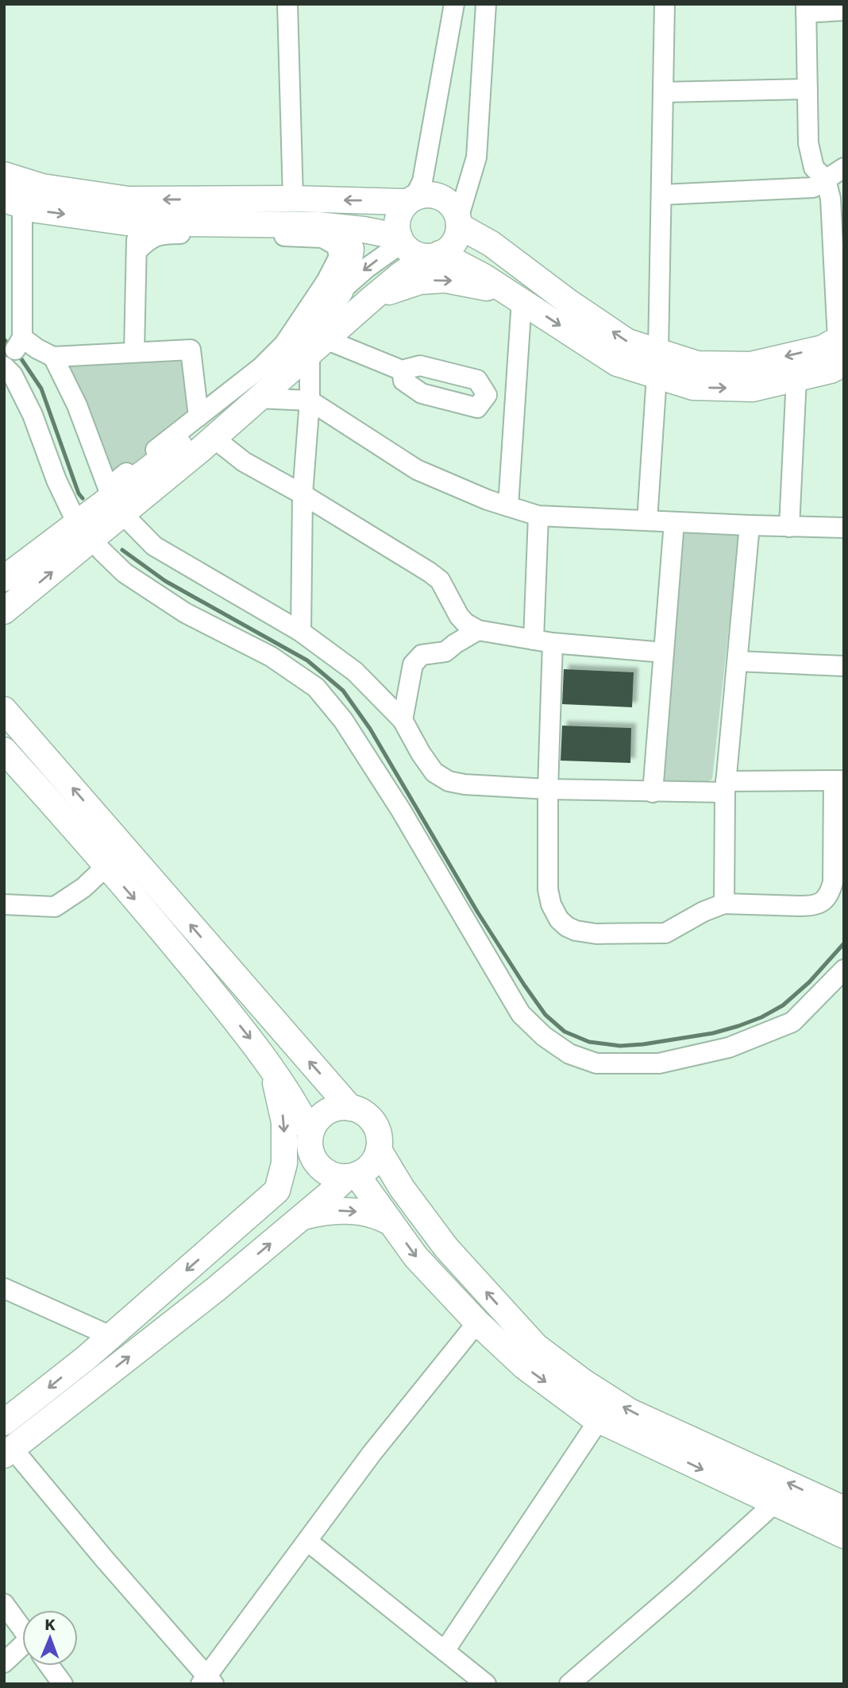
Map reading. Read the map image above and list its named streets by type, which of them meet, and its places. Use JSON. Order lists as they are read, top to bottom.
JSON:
{
  "north": "top"
}
